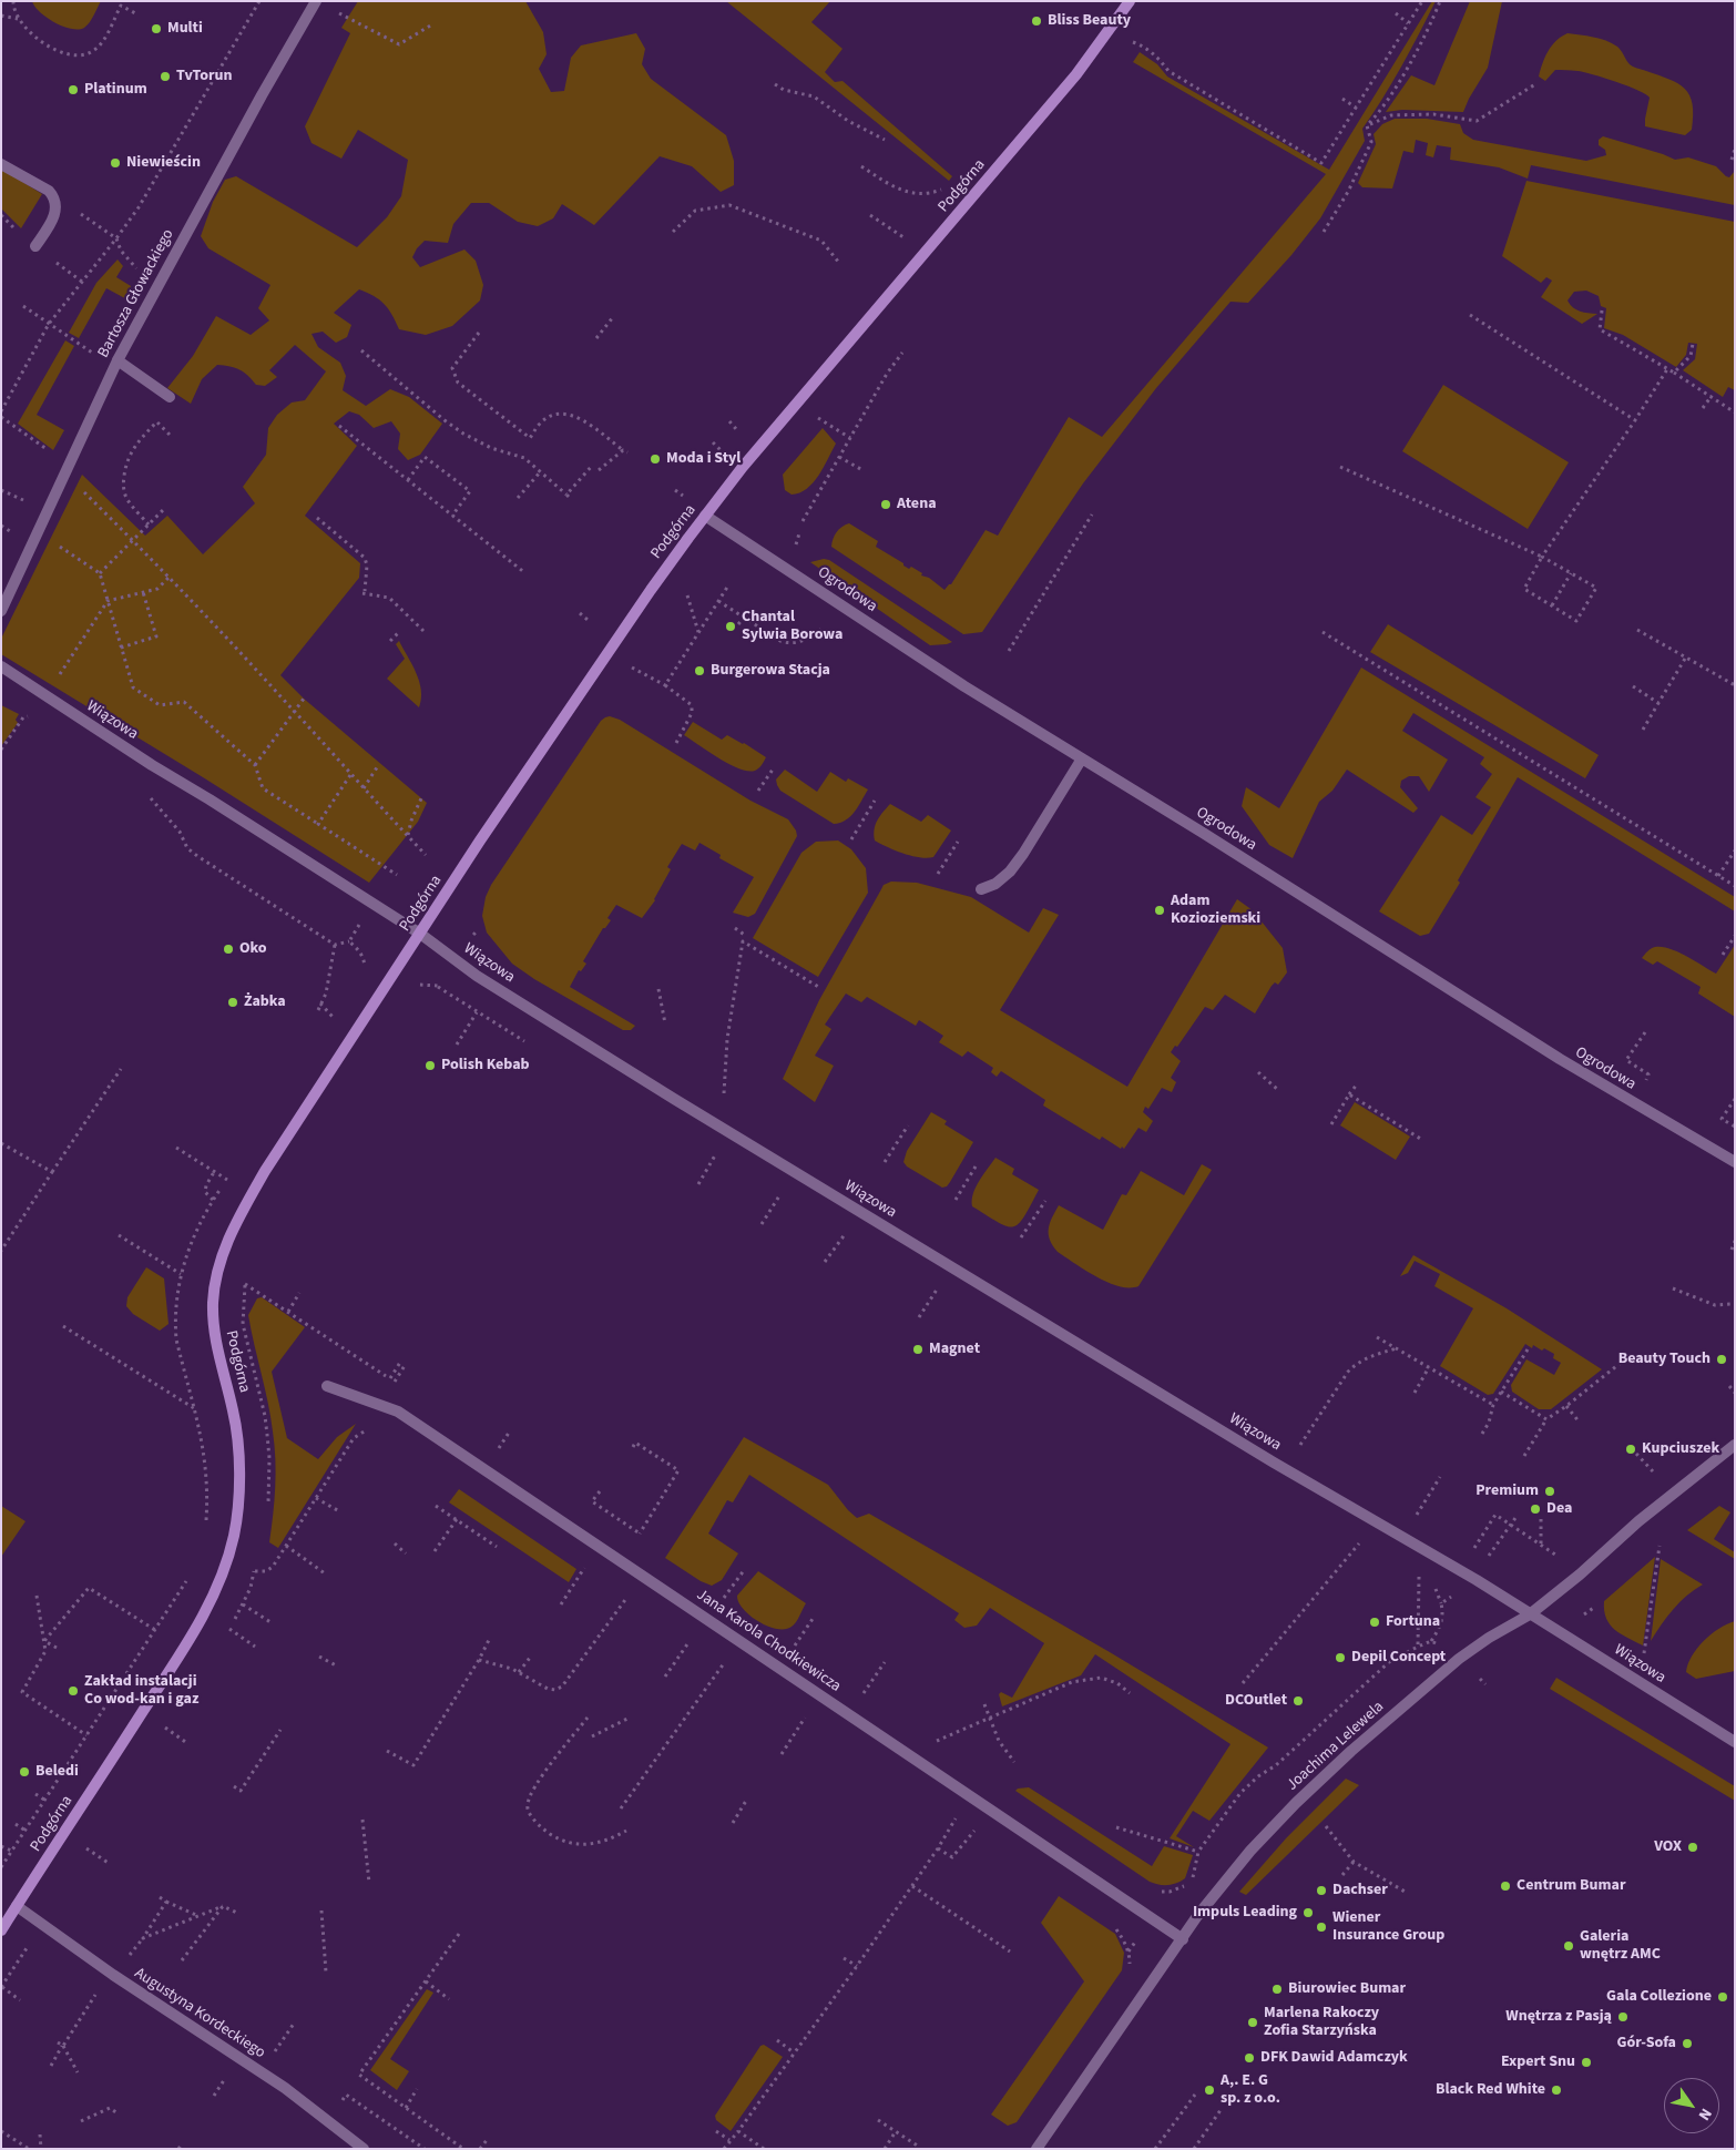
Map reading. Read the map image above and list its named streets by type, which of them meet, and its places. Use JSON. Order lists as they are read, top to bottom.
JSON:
{
  "streets": {
    "street": [
      "Podgórna",
      "Bartosza Głowackiego",
      "Ogrodowa",
      "Wiązowa",
      "Jana Karola Chodkiewicza",
      "Joachima Lelewela",
      "Augustyna Kordeckiego"
    ]
  },
  "crossings": [
    ["Podgórna", "Ogrodowa"],
    ["Podgórna", "Wiązowa"],
    ["Podgórna", "Augustyna Kordeckiego"],
    ["Wiązowa", "Joachima Lelewela"],
    ["Jana Karola Chodkiewicza", "Joachima Lelewela"]
  ],
  "places": [
    "Bliss Beauty",
    "Multi",
    "TvTorun",
    "Platinum",
    "Niewieścin",
    "Moda i Styl",
    "Atena",
    "Chantal Sylwia Borowa",
    "Burgerowa Stacja",
    "Adam Kozioziemski",
    "Oko",
    "Żabka",
    "Polish Kebab",
    "Magnet",
    "Beauty Touch",
    "Kupciuszek",
    "Premium",
    "Dea",
    "Fortuna",
    "Depil Concept",
    "Zakład instalacji Co wod-kan i gaz",
    "DCOutlet",
    "Beledi",
    "VOX",
    "Centrum Bumar",
    "Dachser",
    "Impuls Leading",
    "Wiener Insurance Group",
    "Galeria wnętrz AMC",
    "Biurowiec Bumar",
    "Gala Collezione",
    "Wnętrza z Pasją",
    "Marlena Rakoczy Zofia Starzyńska",
    "Gór-Sofa",
    "DFK Dawid Adamczyk",
    "Expert Snu",
    "A,. E. G sp. z o.o.",
    "Black Red White"
  ],
  "north": "bottom right"
}
